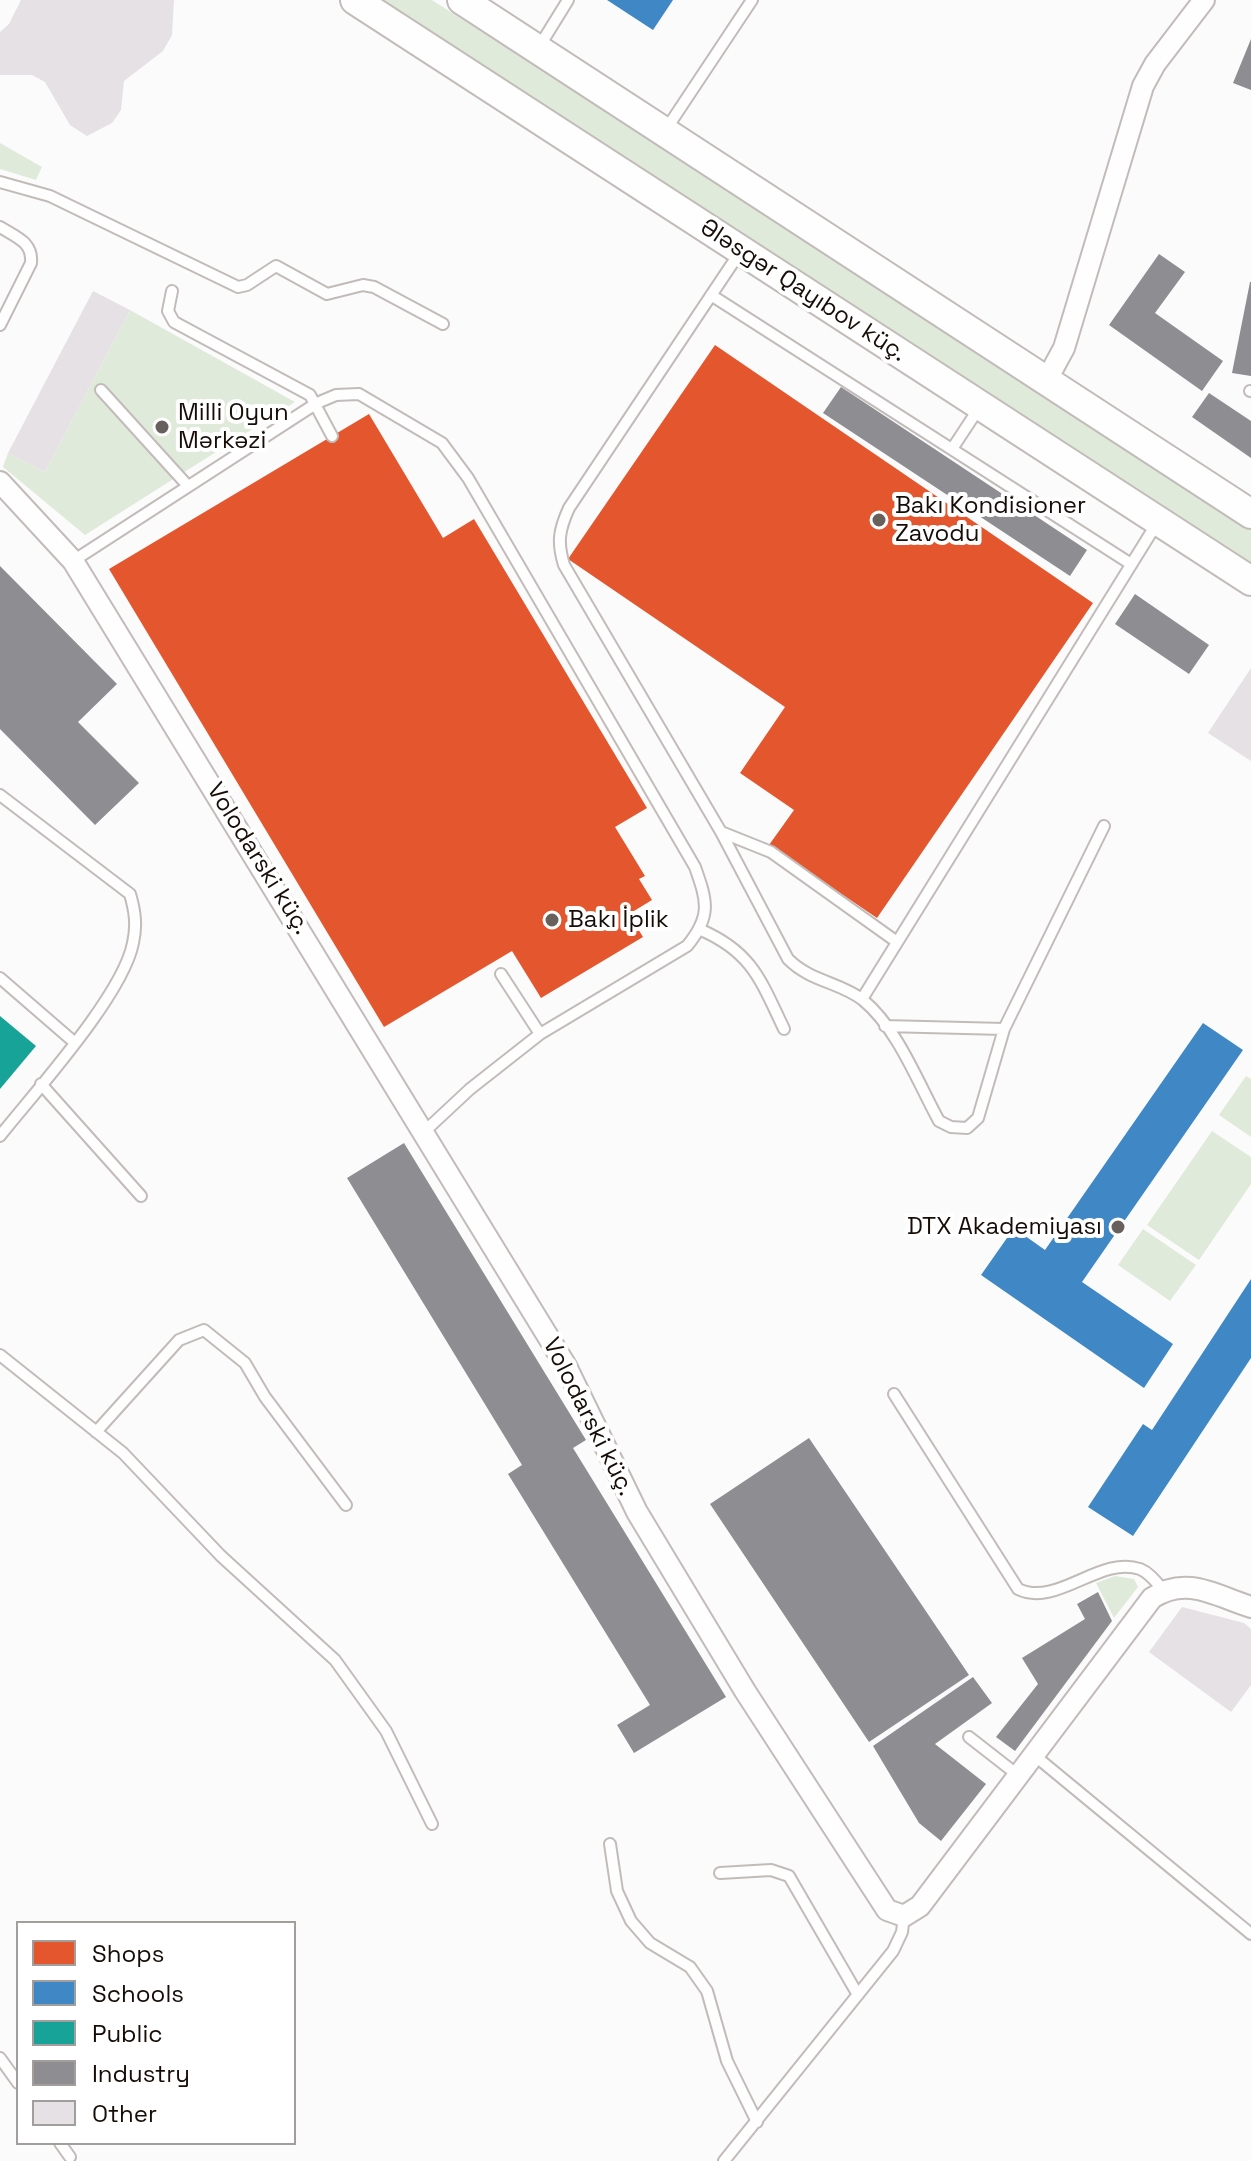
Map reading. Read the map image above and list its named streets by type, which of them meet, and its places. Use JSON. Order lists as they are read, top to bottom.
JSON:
{
  "streets": {
    "main road": ["Ələsgər Qayıbov küç."],
    "street": ["Volodarski küç."]
  },
  "places": [
    "Milli Oyun Mərkəzi",
    "Bakı Kondisioner Zavodu",
    "Bakı İplik",
    "DTX Akademiyası"
  ],
  "legend": [
    "Shops",
    "Schools",
    "Public",
    "Industry",
    "Other"
  ]
}
